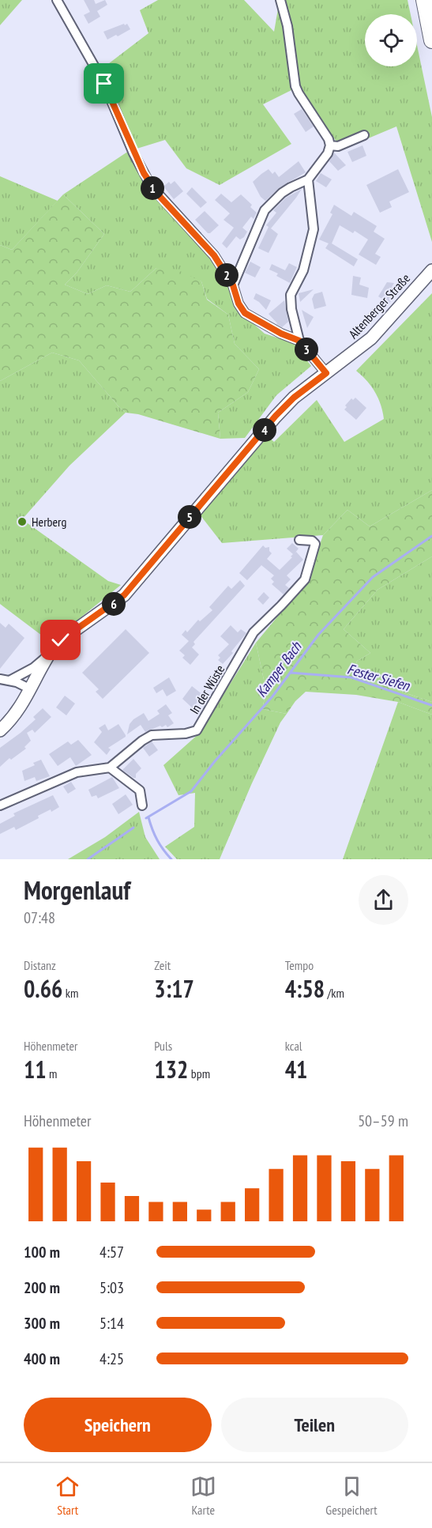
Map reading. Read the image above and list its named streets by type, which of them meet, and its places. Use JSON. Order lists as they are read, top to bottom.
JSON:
{
  "streets": {
    "main road": ["Altenberger Straße"],
    "street": ["In der Wüste"]
  },
  "water": ["Kamper Bach", "Fester Siefen"],
  "places": ["Herberg"],
  "page": {
    "pins": [
      "1",
      "2",
      "3",
      "4",
      "5",
      "6"
    ],
    "heading": ["Morgenlauf", "07:48"],
    "stats": [
      ["Distanz", "0.66 km"],
      ["Zeit", "3:17"],
      ["Tempo", "4:58 /km"],
      ["Höhenmeter", "11 m"],
      ["Puls", "132 bpm"],
      ["kcal", "41"]
    ],
    "chart": ["Höhenmeter", "50–59 m"],
    "list": [
      {
        "name": "100 m",
        "note": "4:57"
      },
      {
        "name": "200 m",
        "note": "5:03"
      },
      {
        "name": "300 m",
        "note": "5:14"
      },
      {
        "name": "400 m",
        "note": "4:25"
      }
    ],
    "buttons": ["Speichern", "Teilen"],
    "tabs": ["Start", "Karte", "Gespeichert"]
  }
}
